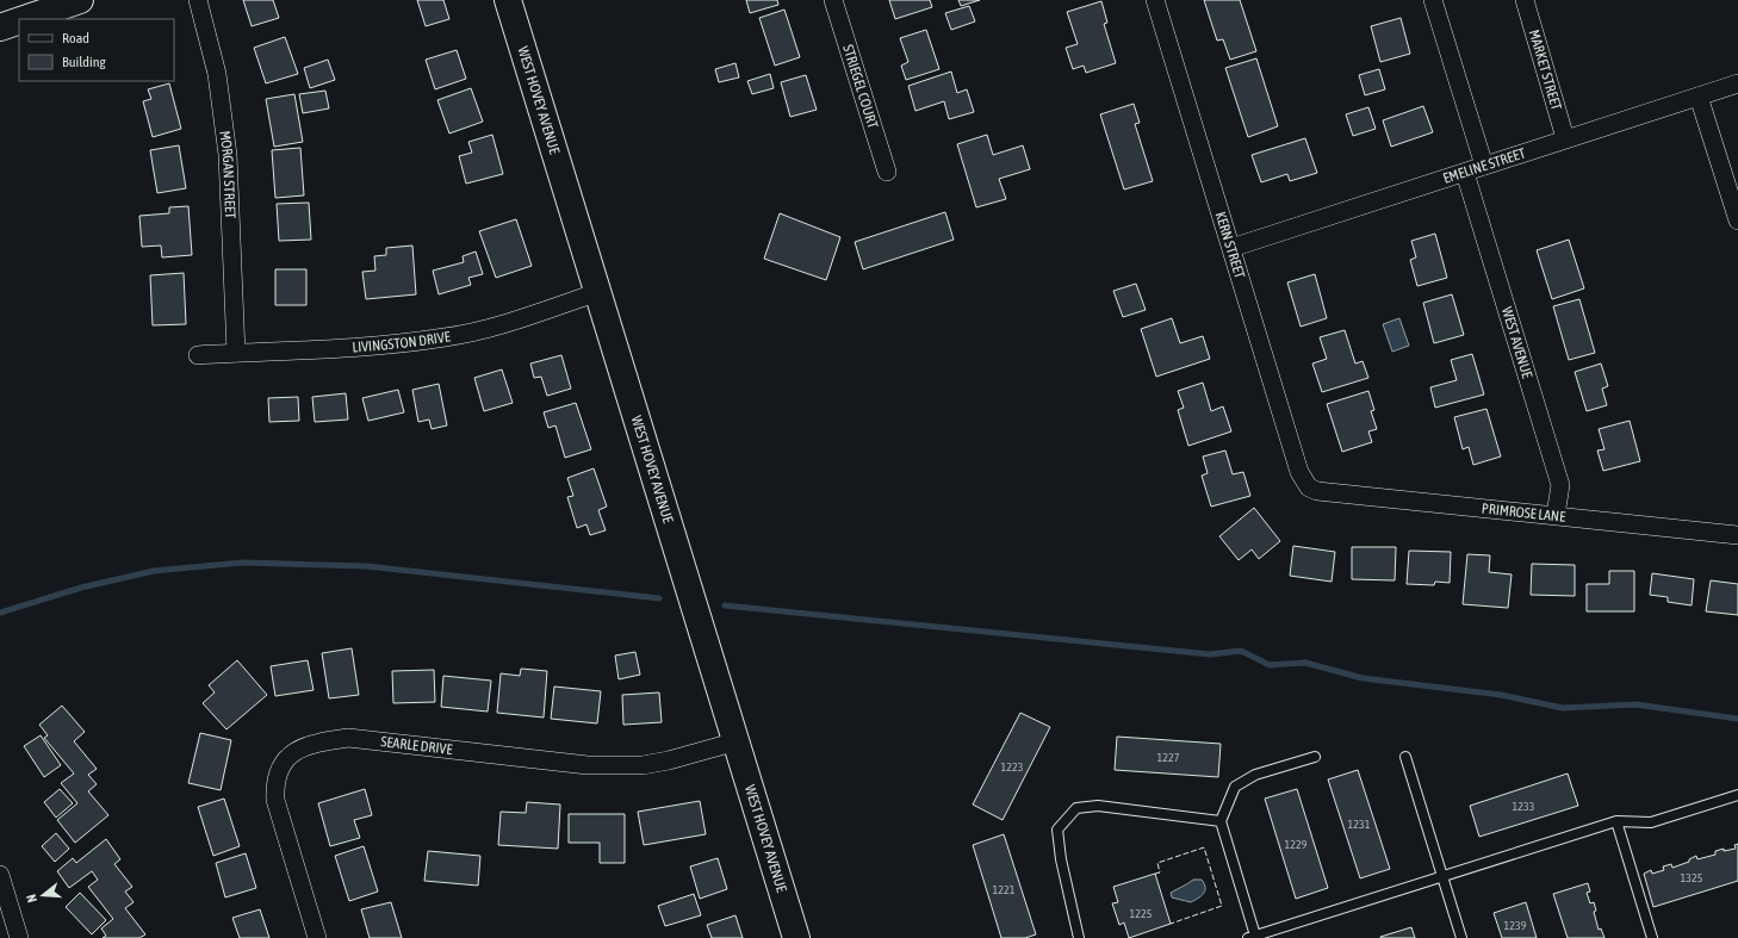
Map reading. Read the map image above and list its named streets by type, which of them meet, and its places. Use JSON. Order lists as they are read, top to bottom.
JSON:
{
  "streets": {
    "main road": ["WEST HOVEY AVENUE"],
    "street": [
      "MARKET STREET",
      "STRIEGEL COURT",
      "EMELINE STREET",
      "MORGAN STREET",
      "KERN STREET",
      "LIVINGSTON DRIVE",
      "WEST AVENUE",
      "PRIMROSE LANE",
      "SEARLE DRIVE"
    ]
  },
  "crossings": [
    ["MARKET STREET", "EMELINE STREET"],
    ["WEST HOVEY AVENUE", "LIVINGSTON DRIVE"],
    ["WEST HOVEY AVENUE", "SEARLE DRIVE"],
    ["EMELINE STREET", "KERN STREET"],
    ["EMELINE STREET", "WEST AVENUE"],
    ["MORGAN STREET", "LIVINGSTON DRIVE"],
    ["KERN STREET", "PRIMROSE LANE"],
    ["WEST AVENUE", "PRIMROSE LANE"]
  ],
  "house_numbers": [
    "1227",
    "1223",
    "1233",
    "1231",
    "1229",
    "1325",
    "1221",
    "1225",
    "1239"
  ],
  "legend": ["Road", "Building"],
  "north": "left"
}
